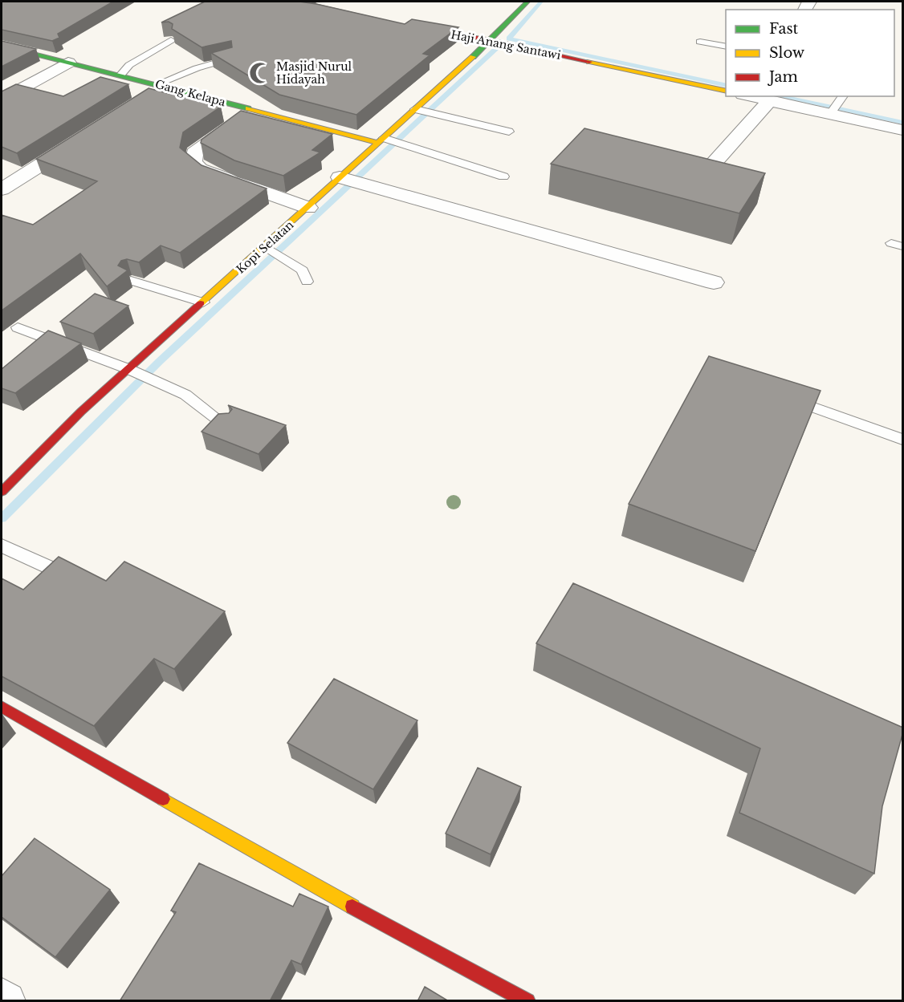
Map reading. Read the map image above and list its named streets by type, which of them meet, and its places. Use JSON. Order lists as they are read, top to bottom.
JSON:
{
  "streets": {
    "street": ["Haji Anang Santawi", "Gang Kelapa", "Kopi Selatan"]
  },
  "crossings": [
    ["Haji Anang Santawi", "Kopi Selatan"],
    ["Gang Kelapa", "Kopi Selatan"]
  ],
  "places": {
    "mosque": ["Masjid Nurul Hidayah"]
  },
  "legend": ["Fast", "Slow", "Jam"]
}
